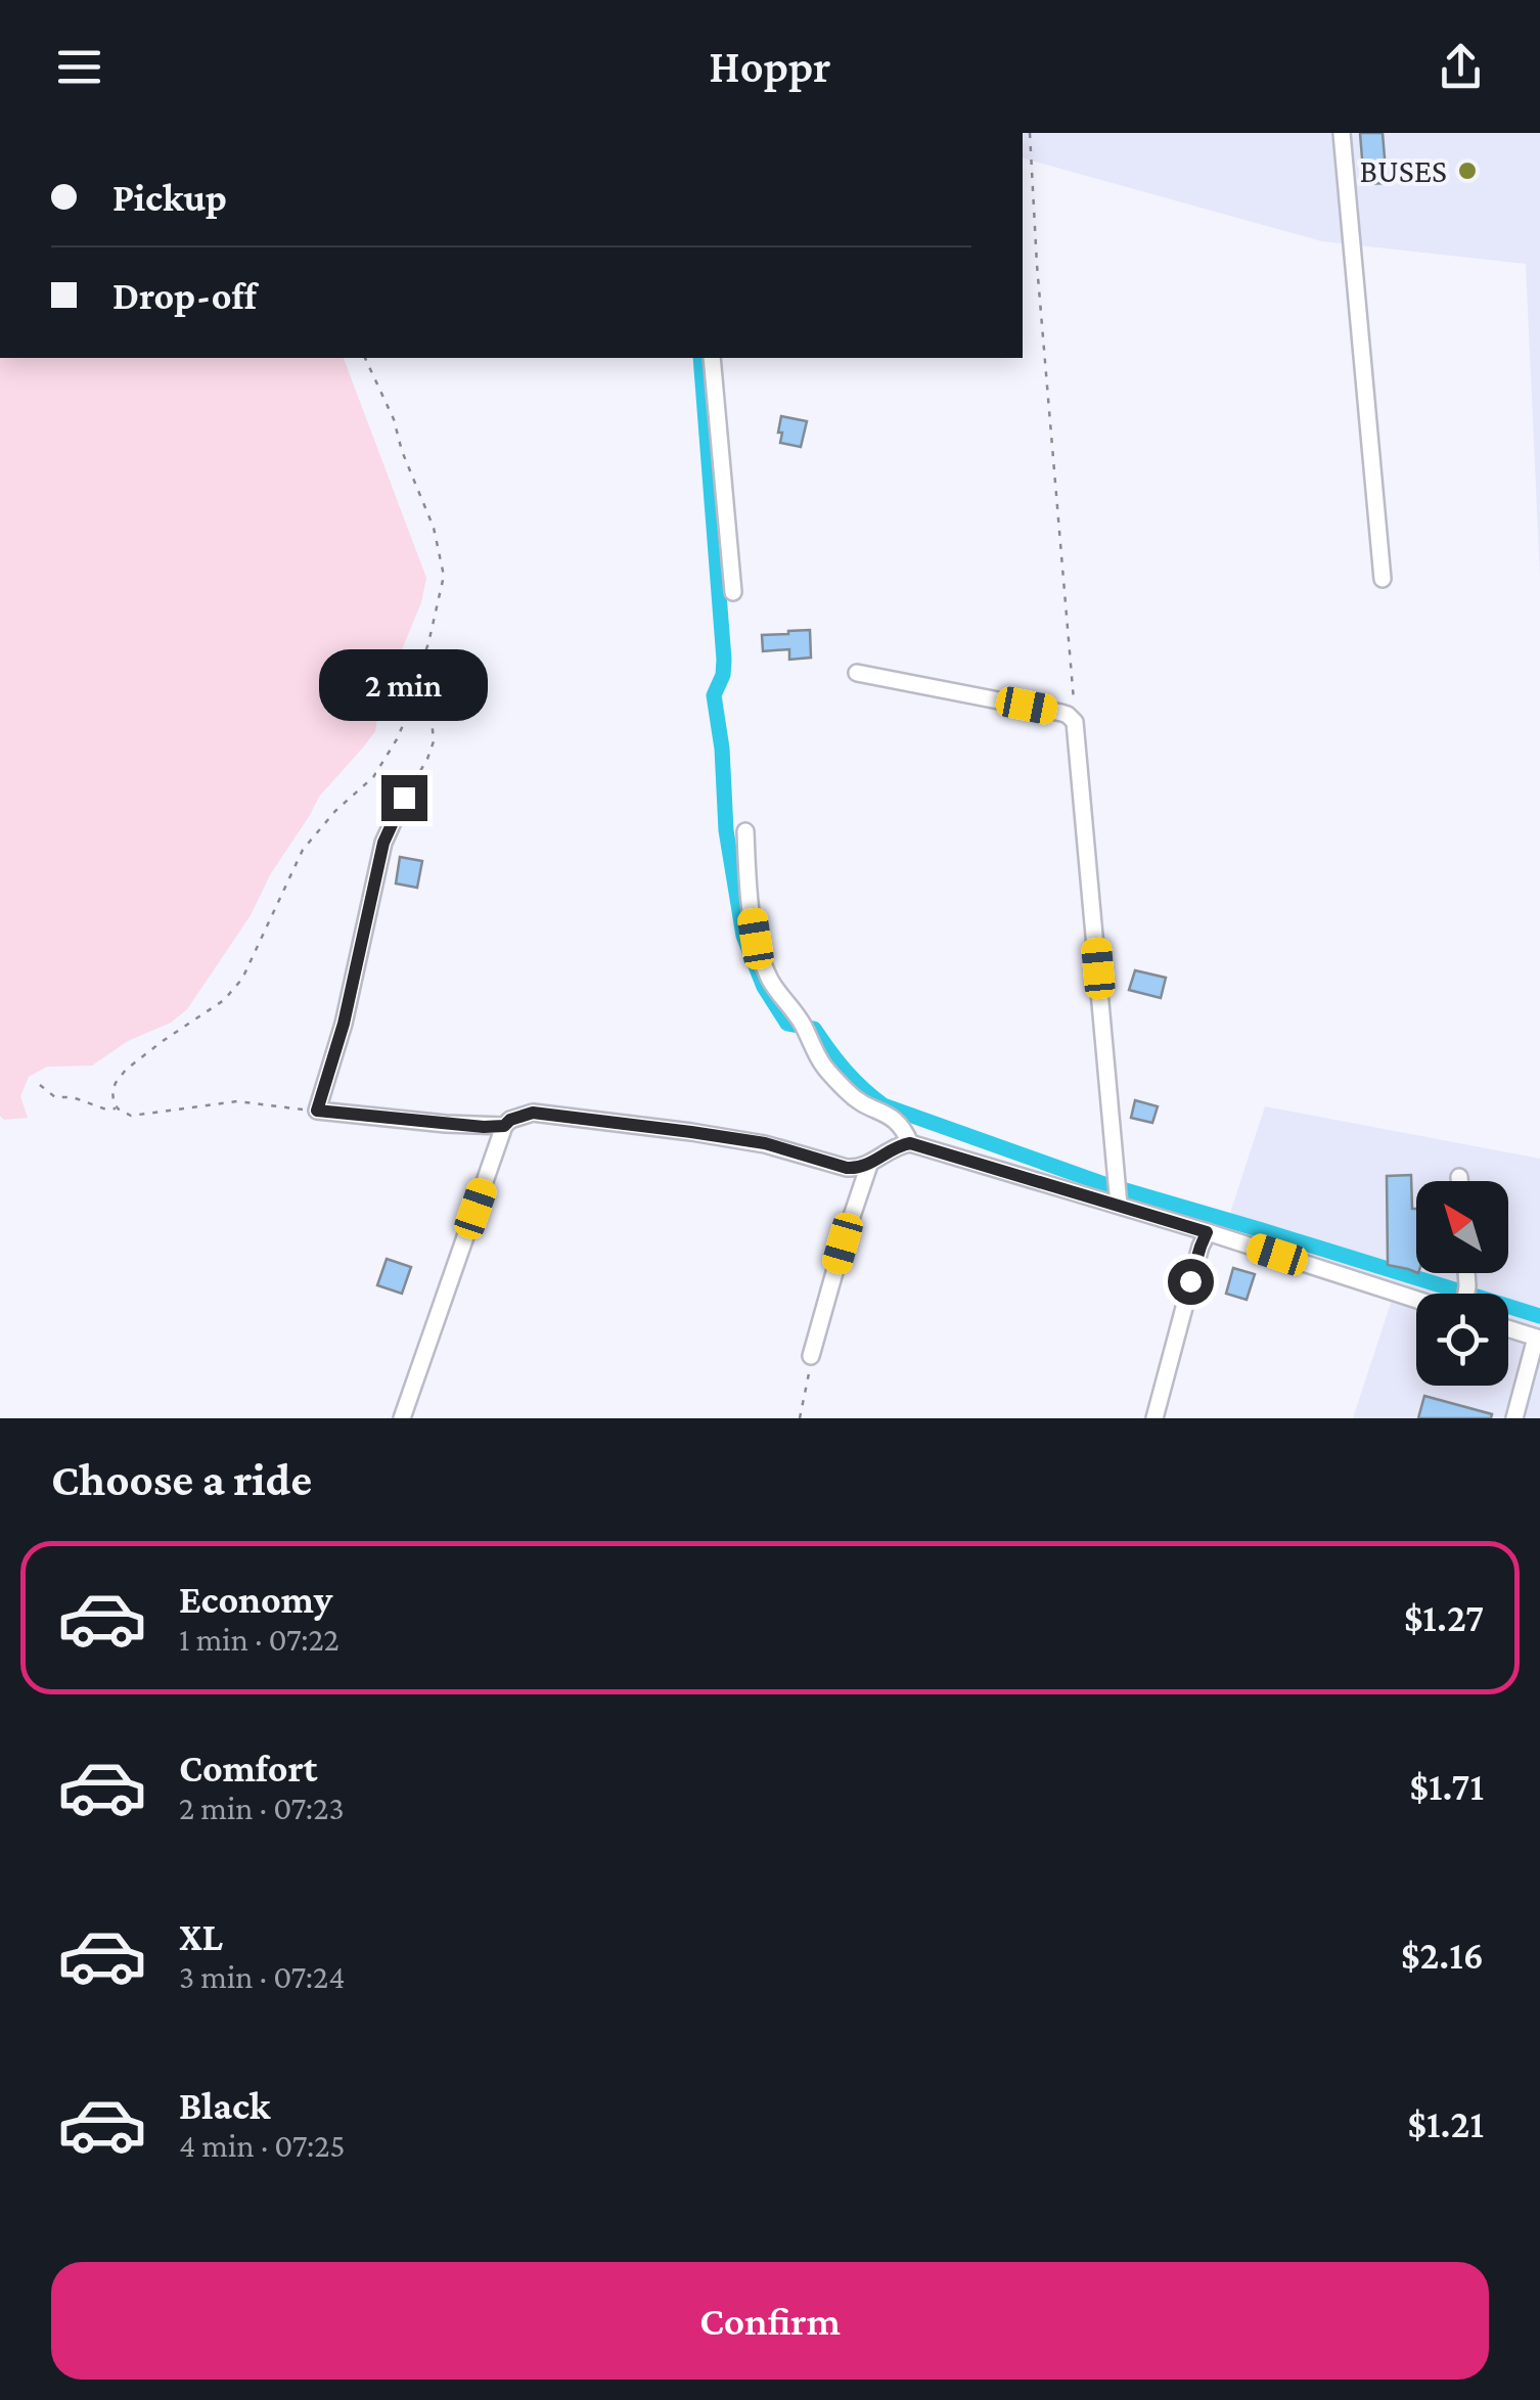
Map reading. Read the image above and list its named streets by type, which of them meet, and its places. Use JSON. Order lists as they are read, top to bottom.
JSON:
{
  "places": ["BUSES"],
  "north": "top left",
  "page": {
    "header": "Hoppr",
    "banner": ["Pickup", "Drop-off"],
    "bubble": "2 min",
    "heading": "Choose a ride",
    "list": [
      {
        "name": "Economy",
        "note": "1 min · 07:22",
        "value": "$1.27"
      },
      {
        "name": "Comfort",
        "note": "2 min · 07:23",
        "value": "$1.71"
      },
      {
        "name": "XL",
        "note": "3 min · 07:24",
        "value": "$2.16"
      },
      {
        "name": "Black",
        "note": "4 min · 07:25",
        "value": "$1.21"
      }
    ],
    "buttons": "Confirm"
  }
}
